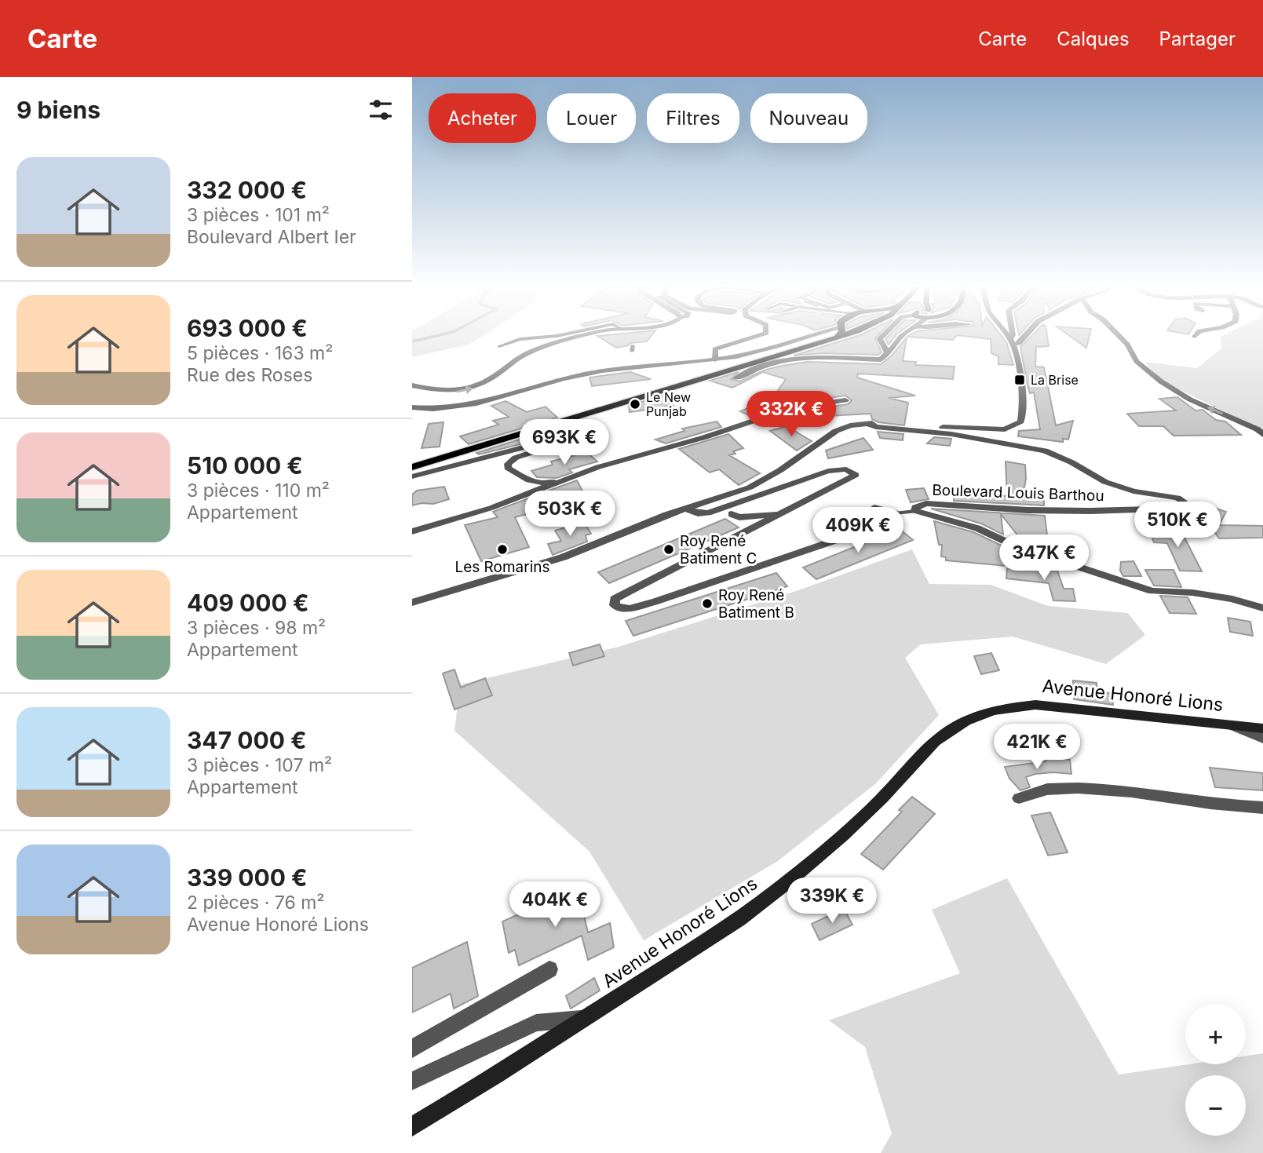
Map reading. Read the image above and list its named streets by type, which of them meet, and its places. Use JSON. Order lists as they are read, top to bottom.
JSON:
{
  "streets": {
    "main road": ["Avenue Honoré Lions"],
    "street": ["Boulevard Louis Barthou"]
  },
  "places": {
    "transit": ["La Brise"],
    "other": [
      "Le New Punjab",
      "Les Romarins",
      "Roy René Batiment C",
      "Roy René Batiment B"
    ]
  },
  "page": {
    "header": "Carte",
    "nav": ["Carte", "Calques", "Partager"],
    "heading": "9 biens",
    "chip": [
      "Acheter",
      "Louer",
      "Filtres",
      "Nouveau"
    ],
    "list": [
      {
        "name": "332 000 €",
        "note": "3 pièces · 101 m² · Boulevard Albert Ier"
      },
      {
        "name": "693 000 €",
        "note": "5 pièces · 163 m² · Rue des Roses"
      },
      {
        "name": "510 000 €",
        "note": "3 pièces · 110 m² · Appartement"
      },
      {
        "name": "409 000 €",
        "note": "3 pièces · 98 m² · Appartement"
      },
      {
        "name": "347 000 €",
        "note": "3 pièces · 107 m² · Appartement"
      },
      {
        "name": "339 000 €",
        "note": "2 pièces · 76 m² · Avenue Honoré Lions"
      }
    ],
    "price": [
      "332K €",
      "693K €",
      "503K €",
      "510K €",
      "409K €",
      "347K €",
      "421K €",
      "339K €",
      "404K €"
    ],
    "map_buttons": ["+", "−"]
  }
}
